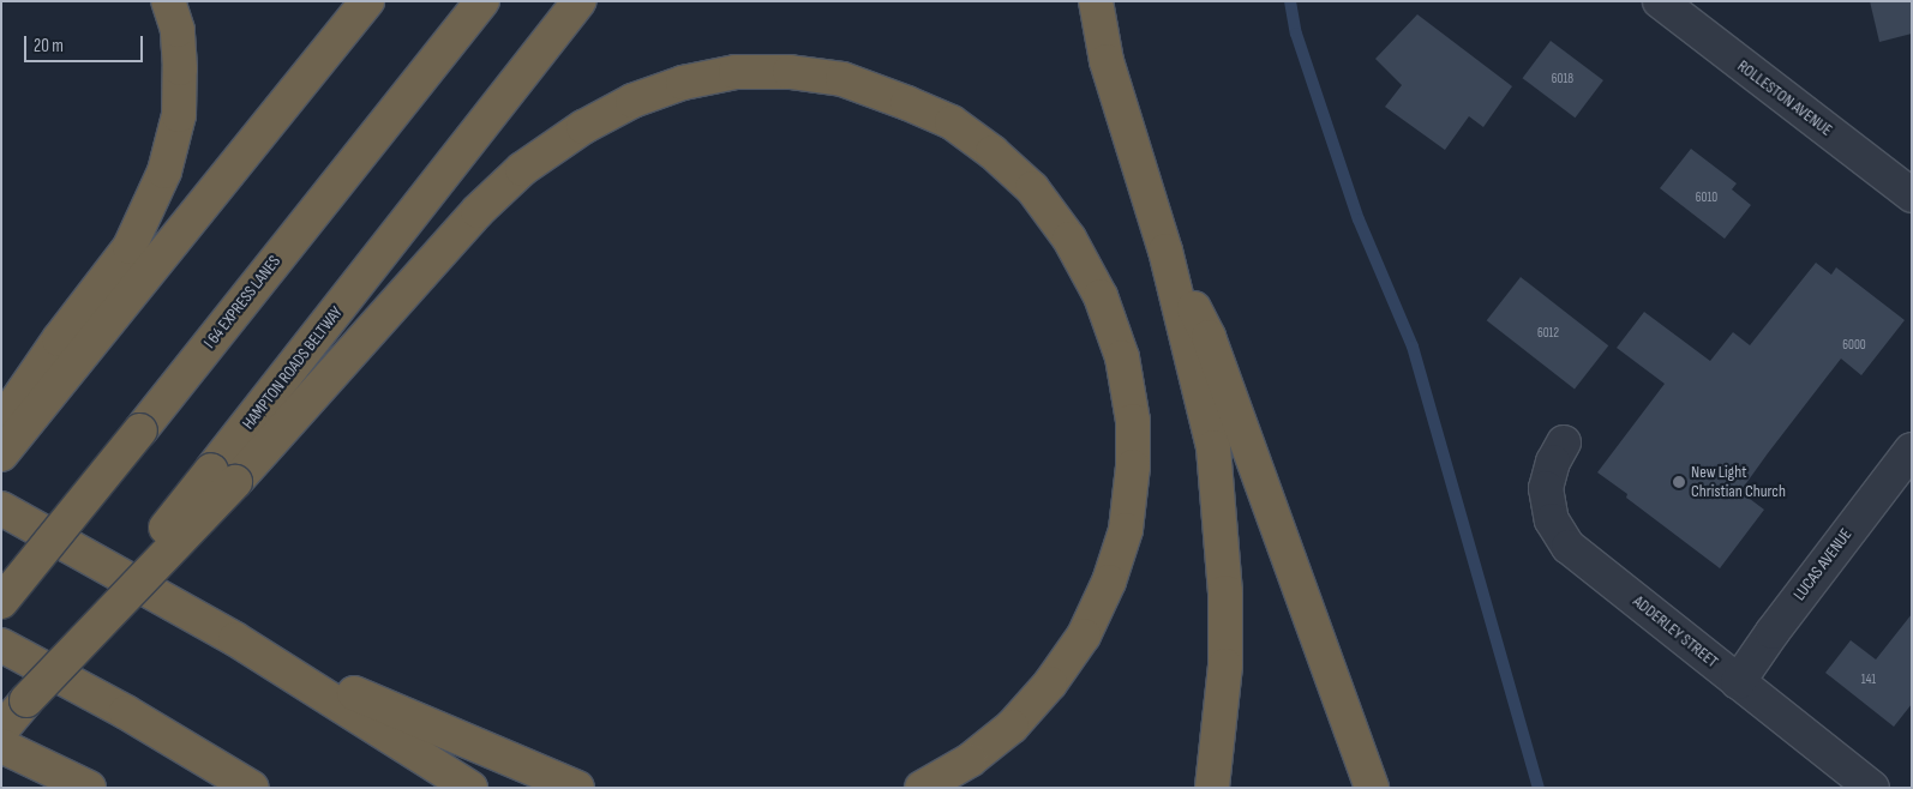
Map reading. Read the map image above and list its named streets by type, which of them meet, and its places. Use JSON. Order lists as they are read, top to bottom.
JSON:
{
  "streets": {
    "highway": ["I 64 EXPRESS LANES", "HAMPTON ROADS BELTWAY"],
    "street": ["ROLLESTON AVENUE", "LUCAS AVENUE", "ADDERLEY STREET"]
  },
  "crossings": [
    ["LUCAS AVENUE", "ADDERLEY STREET"]
  ],
  "places": ["New Light Christian Church"],
  "house_numbers": [
    "6018",
    "6010",
    "6012",
    "6000",
    "141"
  ],
  "scale_bar": "20 m"
}
